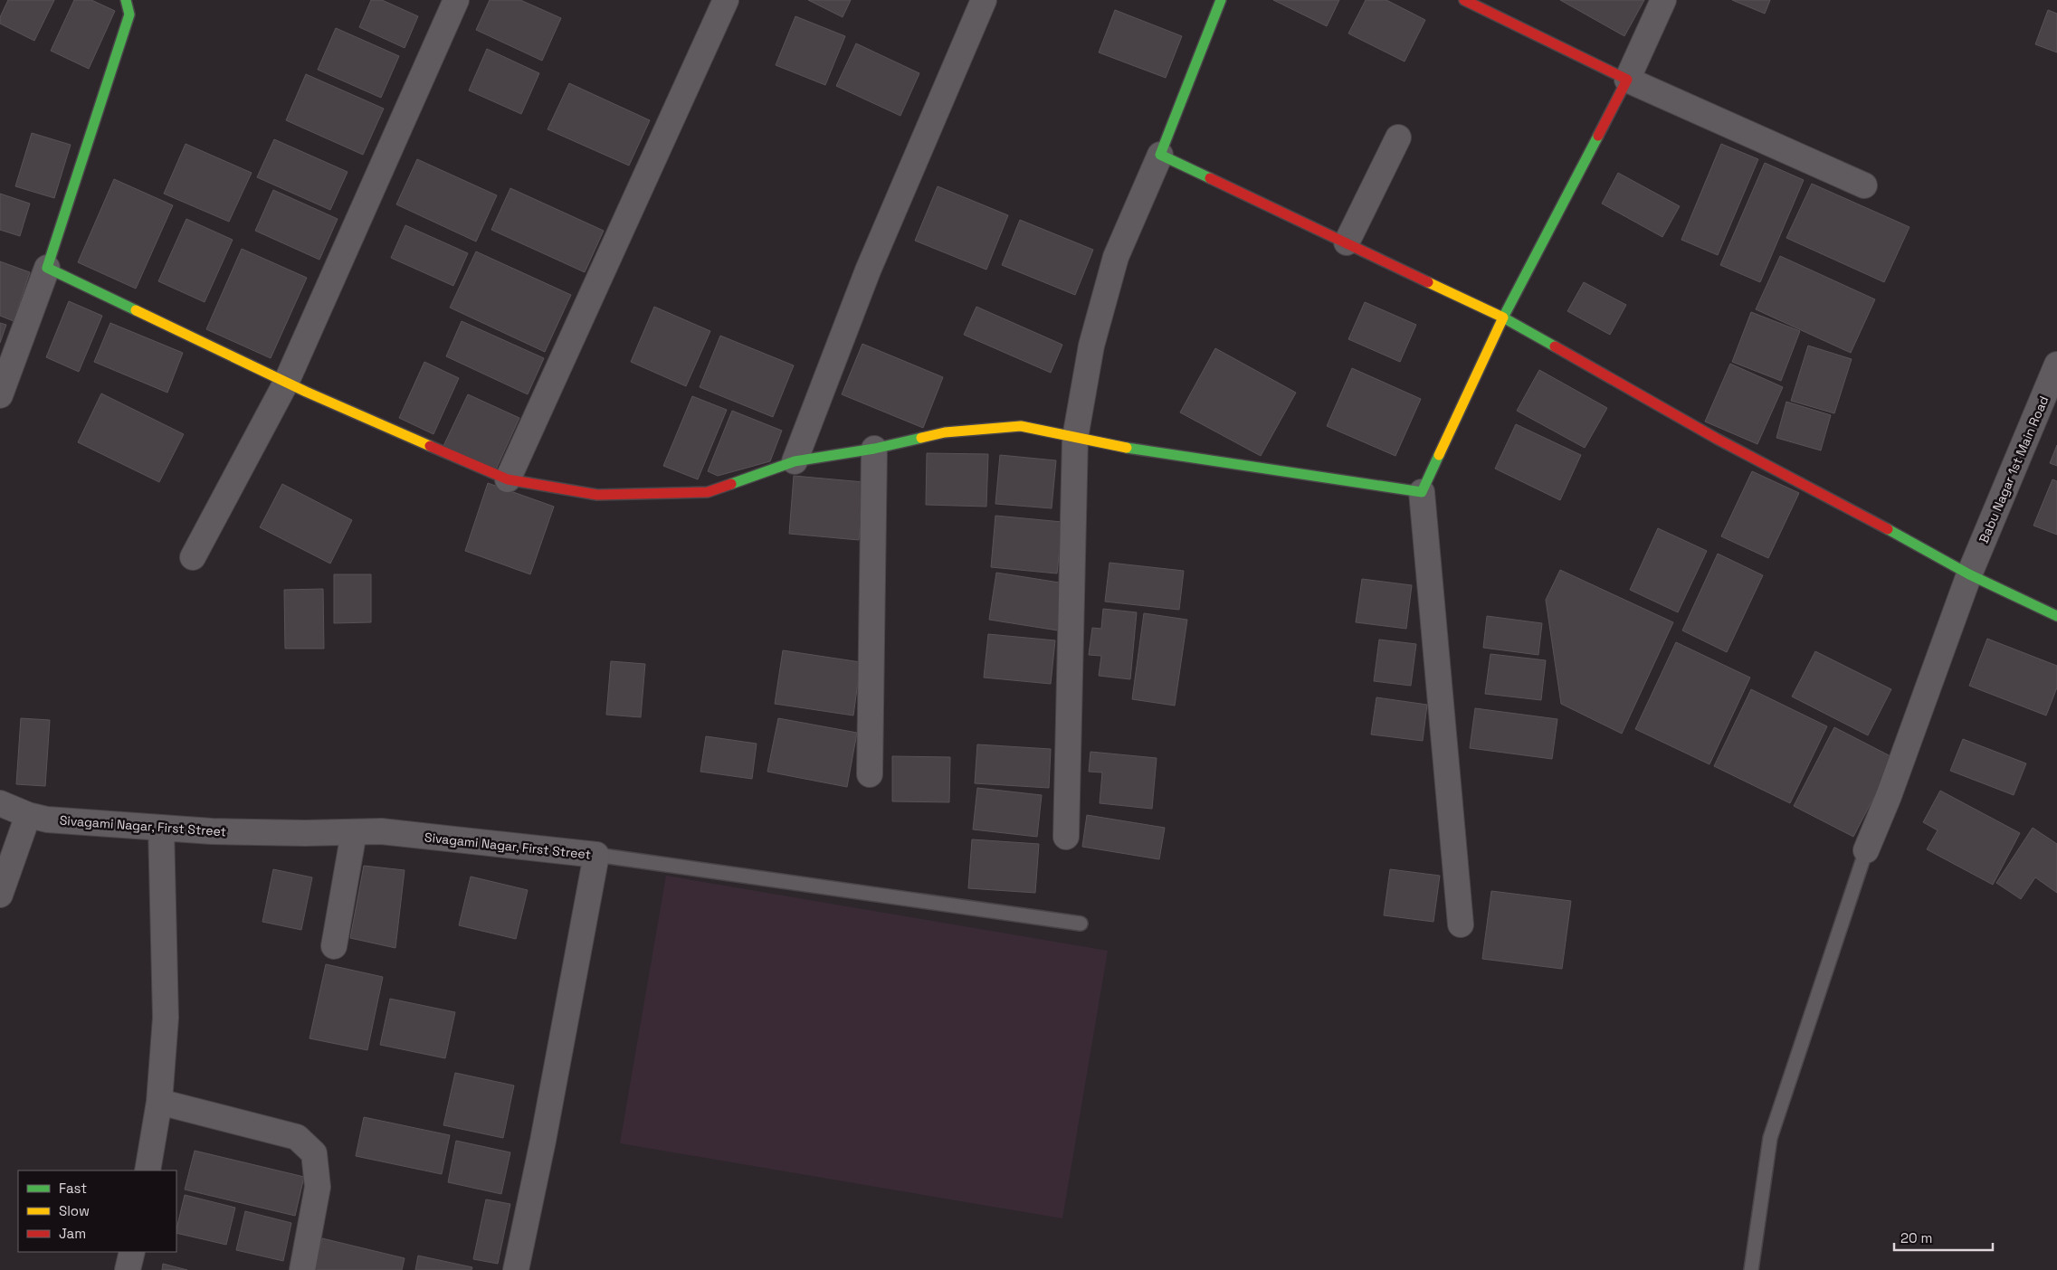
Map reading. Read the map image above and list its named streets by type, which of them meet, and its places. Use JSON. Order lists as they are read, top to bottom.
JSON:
{
  "streets": {
    "street": ["Babu Nagar 1st Main Road", "Sivagami Nagar, First Street"]
  },
  "legend": ["Fast", "Slow", "Jam"],
  "scale_bar": "20 m"
}
